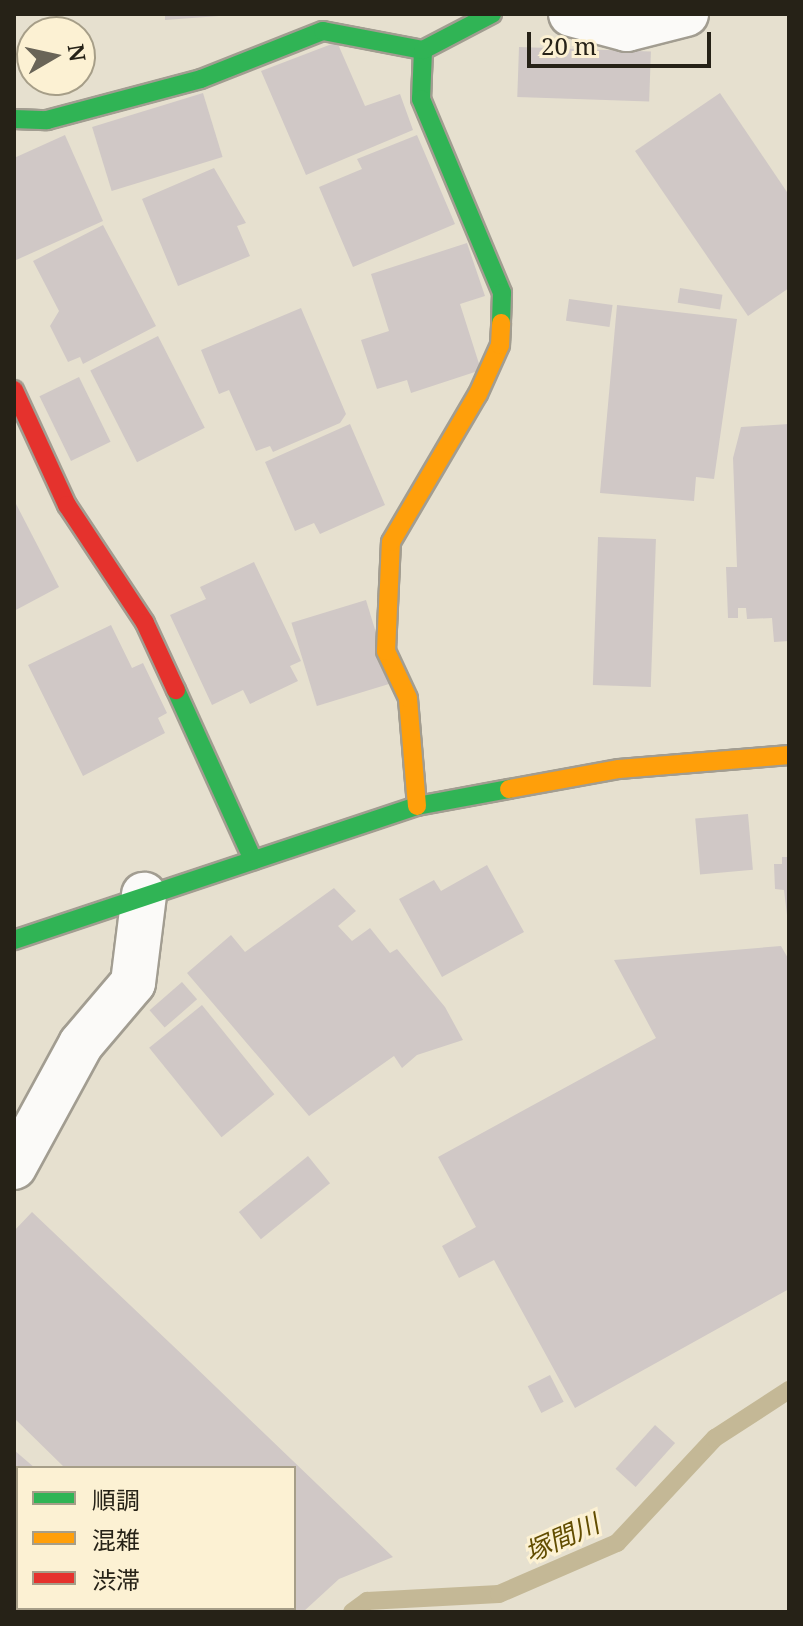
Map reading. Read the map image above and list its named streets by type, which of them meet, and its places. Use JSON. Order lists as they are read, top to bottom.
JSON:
{
  "water": ["塚間川"],
  "legend": ["順調", "混雑", "渋滞"],
  "scale_bar": "20 m",
  "north": "right"
}
